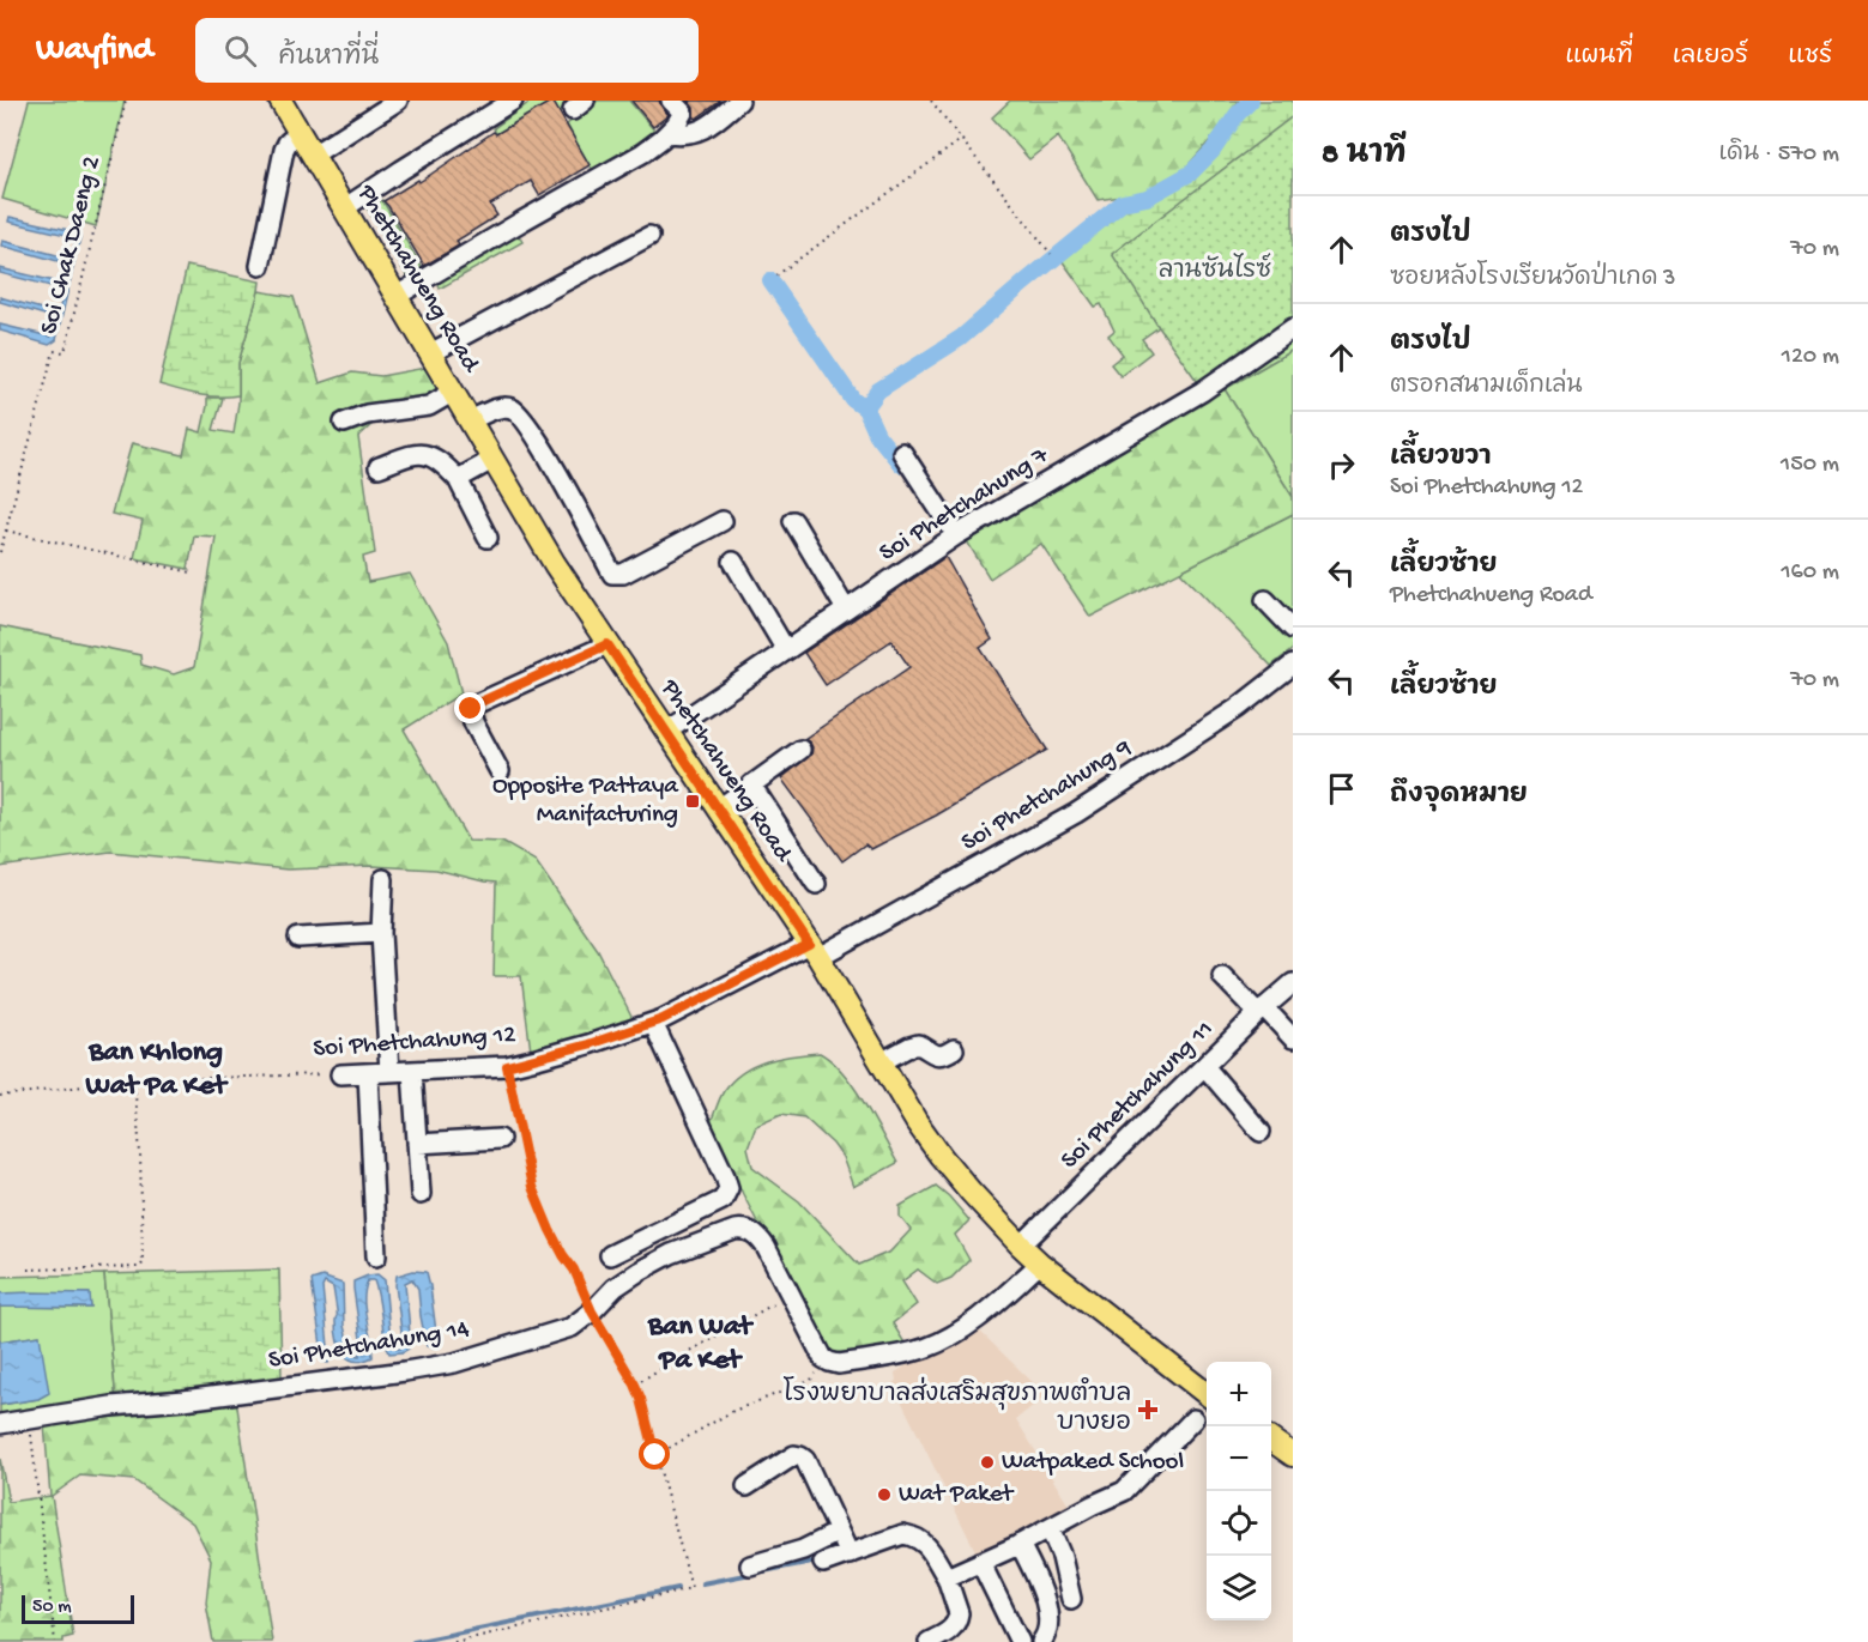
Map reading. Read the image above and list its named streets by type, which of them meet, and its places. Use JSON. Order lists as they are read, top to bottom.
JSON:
{
  "streets": {
    "main road": ["Phetchahueng Road"],
    "street": [
      "Soi Phetchahung 7",
      "Soi Phetchahung 9",
      "Soi Phetchahung 12",
      "Soi Phetchahung 11",
      "Soi Phetchahung 14"
    ],
    "path": ["Soi Chak Daeng 2"]
  },
  "crossings": [
    ["Phetchahueng Road", "Soi Phetchahung 7"],
    ["Phetchahueng Road", "Soi Phetchahung 9"],
    ["Phetchahueng Road", "Soi Phetchahung 12"],
    ["Phetchahueng Road", "Soi Phetchahung 11"],
    ["Soi Phetchahung 9", "Soi Phetchahung 12"]
  ],
  "districts": ["Ban Khlong Wat Pa Ket", "Ban Wat Pa Ket"],
  "parks": ["ลานซันไรซ์"],
  "places": {
    "transit": ["Opposite Pattaya Manifacturing"],
    "health": ["โรงพยาบาลส่งเสริมสุขภาพตำบล บางยอ"],
    "other": ["Watpaked School", "Wat Paket"]
  },
  "scale_bar": "50 m",
  "page": {
    "header": "Wayfind",
    "search": "ค้นหาที่นี่",
    "nav": ["แผนที่", "เลเยอร์", "แชร์"],
    "heading": ["8 นาที", "เดิน · 570 m"],
    "list": [
      ["ตรงไป", "ซอยหลังโรงเรียนวัดป่าเกด 3", "70 m"],
      ["ตรงไป", "ตรอกสนามเด็กเล่น", "120 m"],
      ["เลี้ยวขวา", "Soi Phetchahung 12", "150 m"],
      ["เลี้ยวซ้าย", "Phetchahueng Road", "160 m"],
      ["เลี้ยวซ้าย", "70 m"],
      "ถึงจุดหมาย"
    ],
    "map_buttons": ["+", "−"],
    "scale": "50 m"
  }
}
